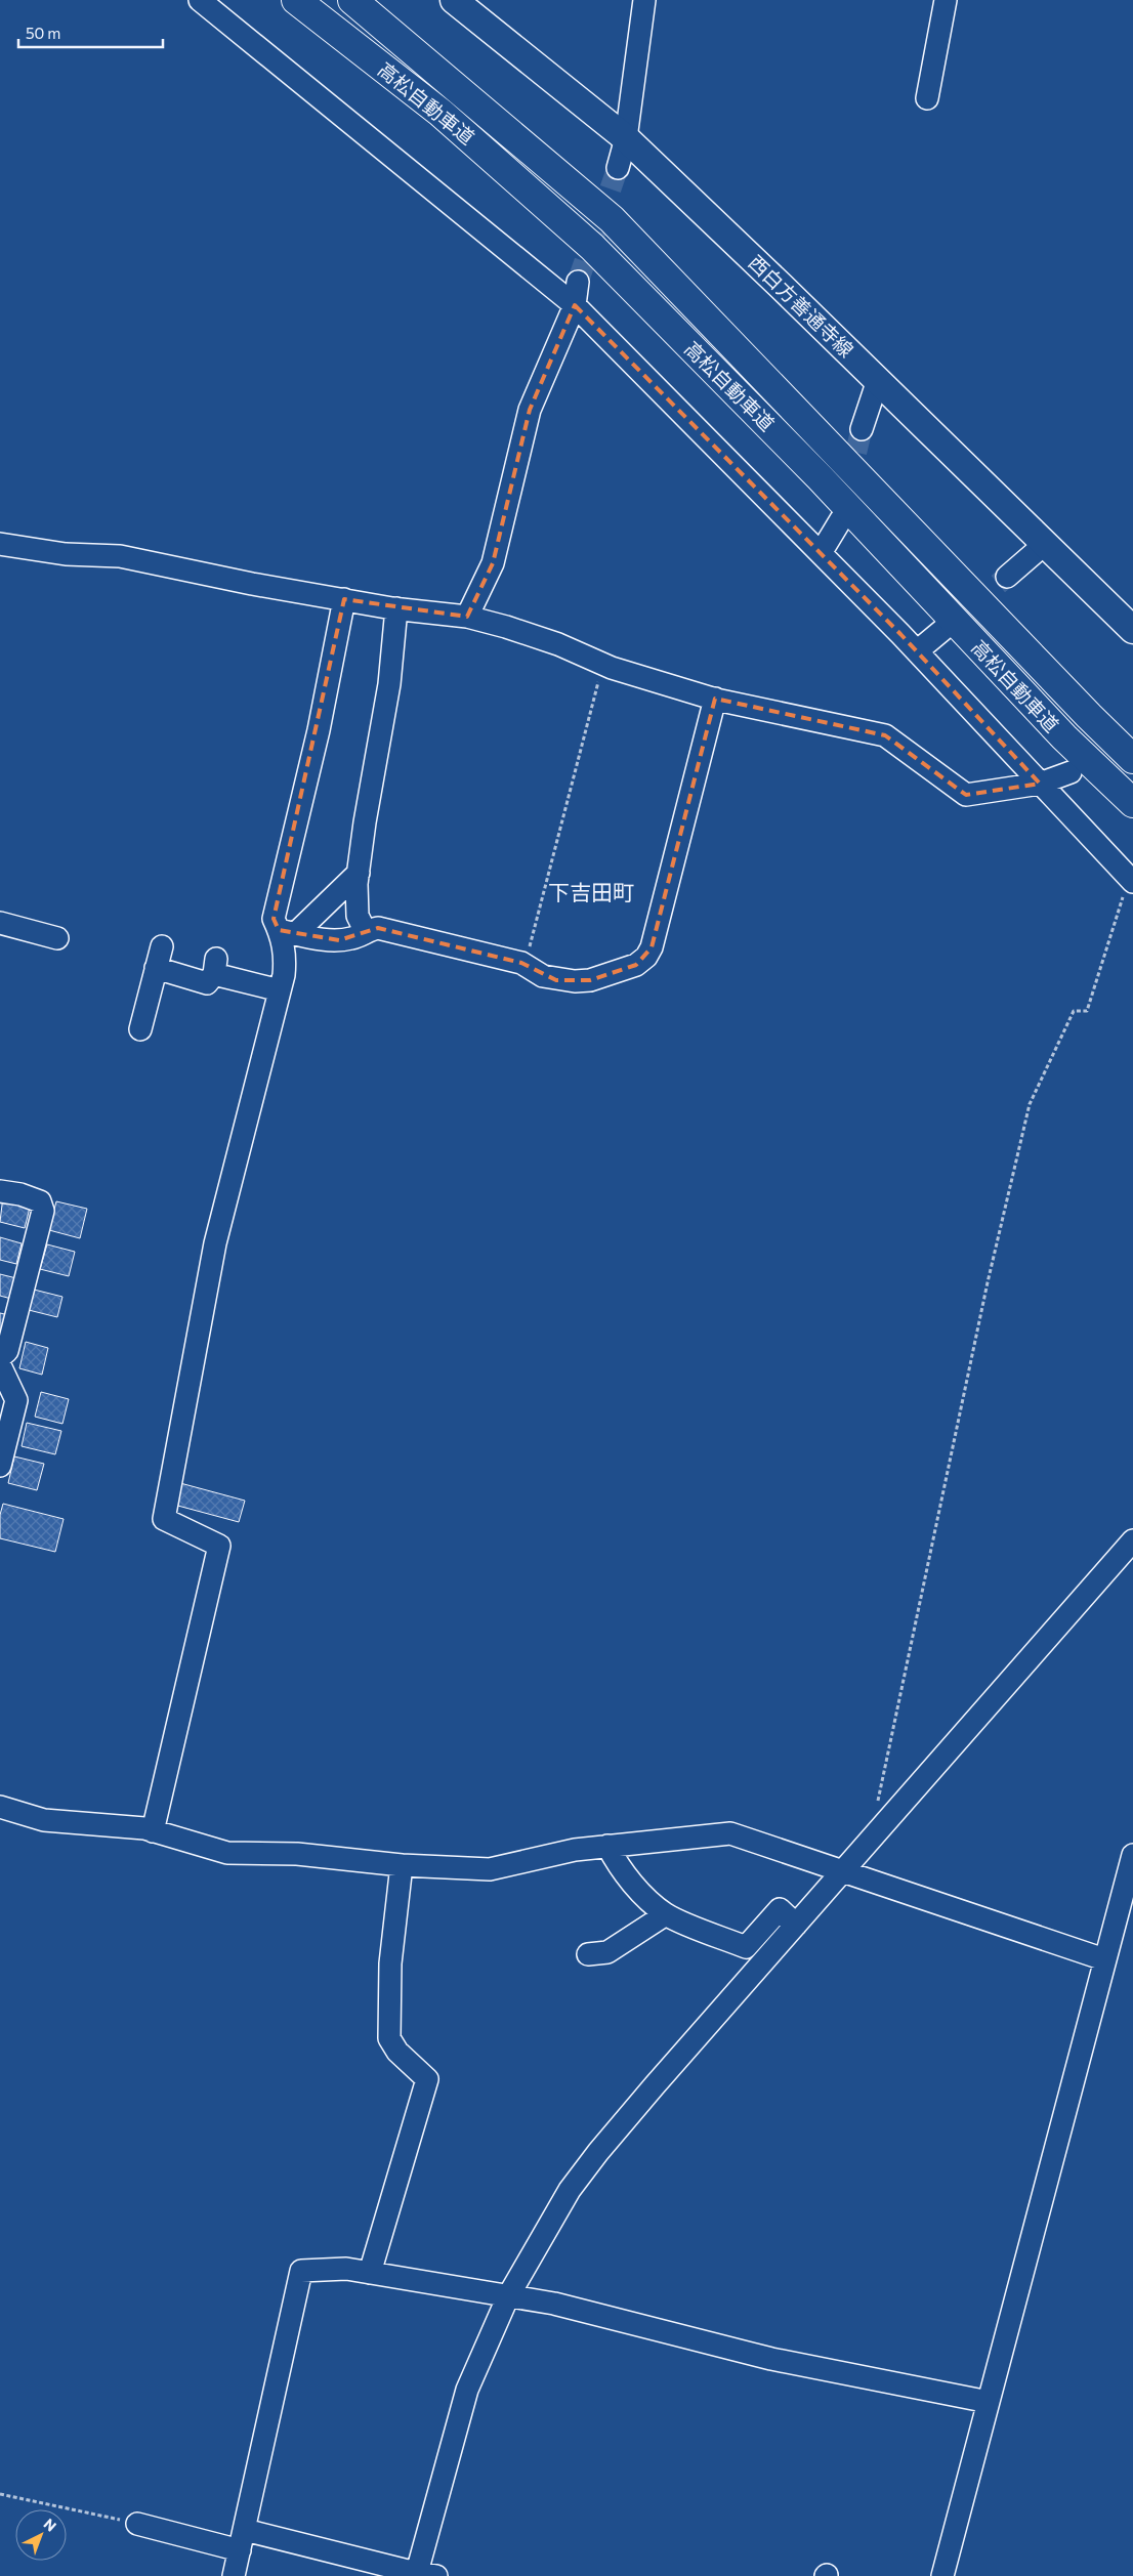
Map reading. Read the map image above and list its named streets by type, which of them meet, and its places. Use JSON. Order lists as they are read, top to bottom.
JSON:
{
  "streets": {
    "highway": ["高松自動車道"],
    "main road": ["西白方善通寺線"]
  },
  "districts": ["下吉田町"],
  "scale_bar": "50 m",
  "north": "top right"
}
